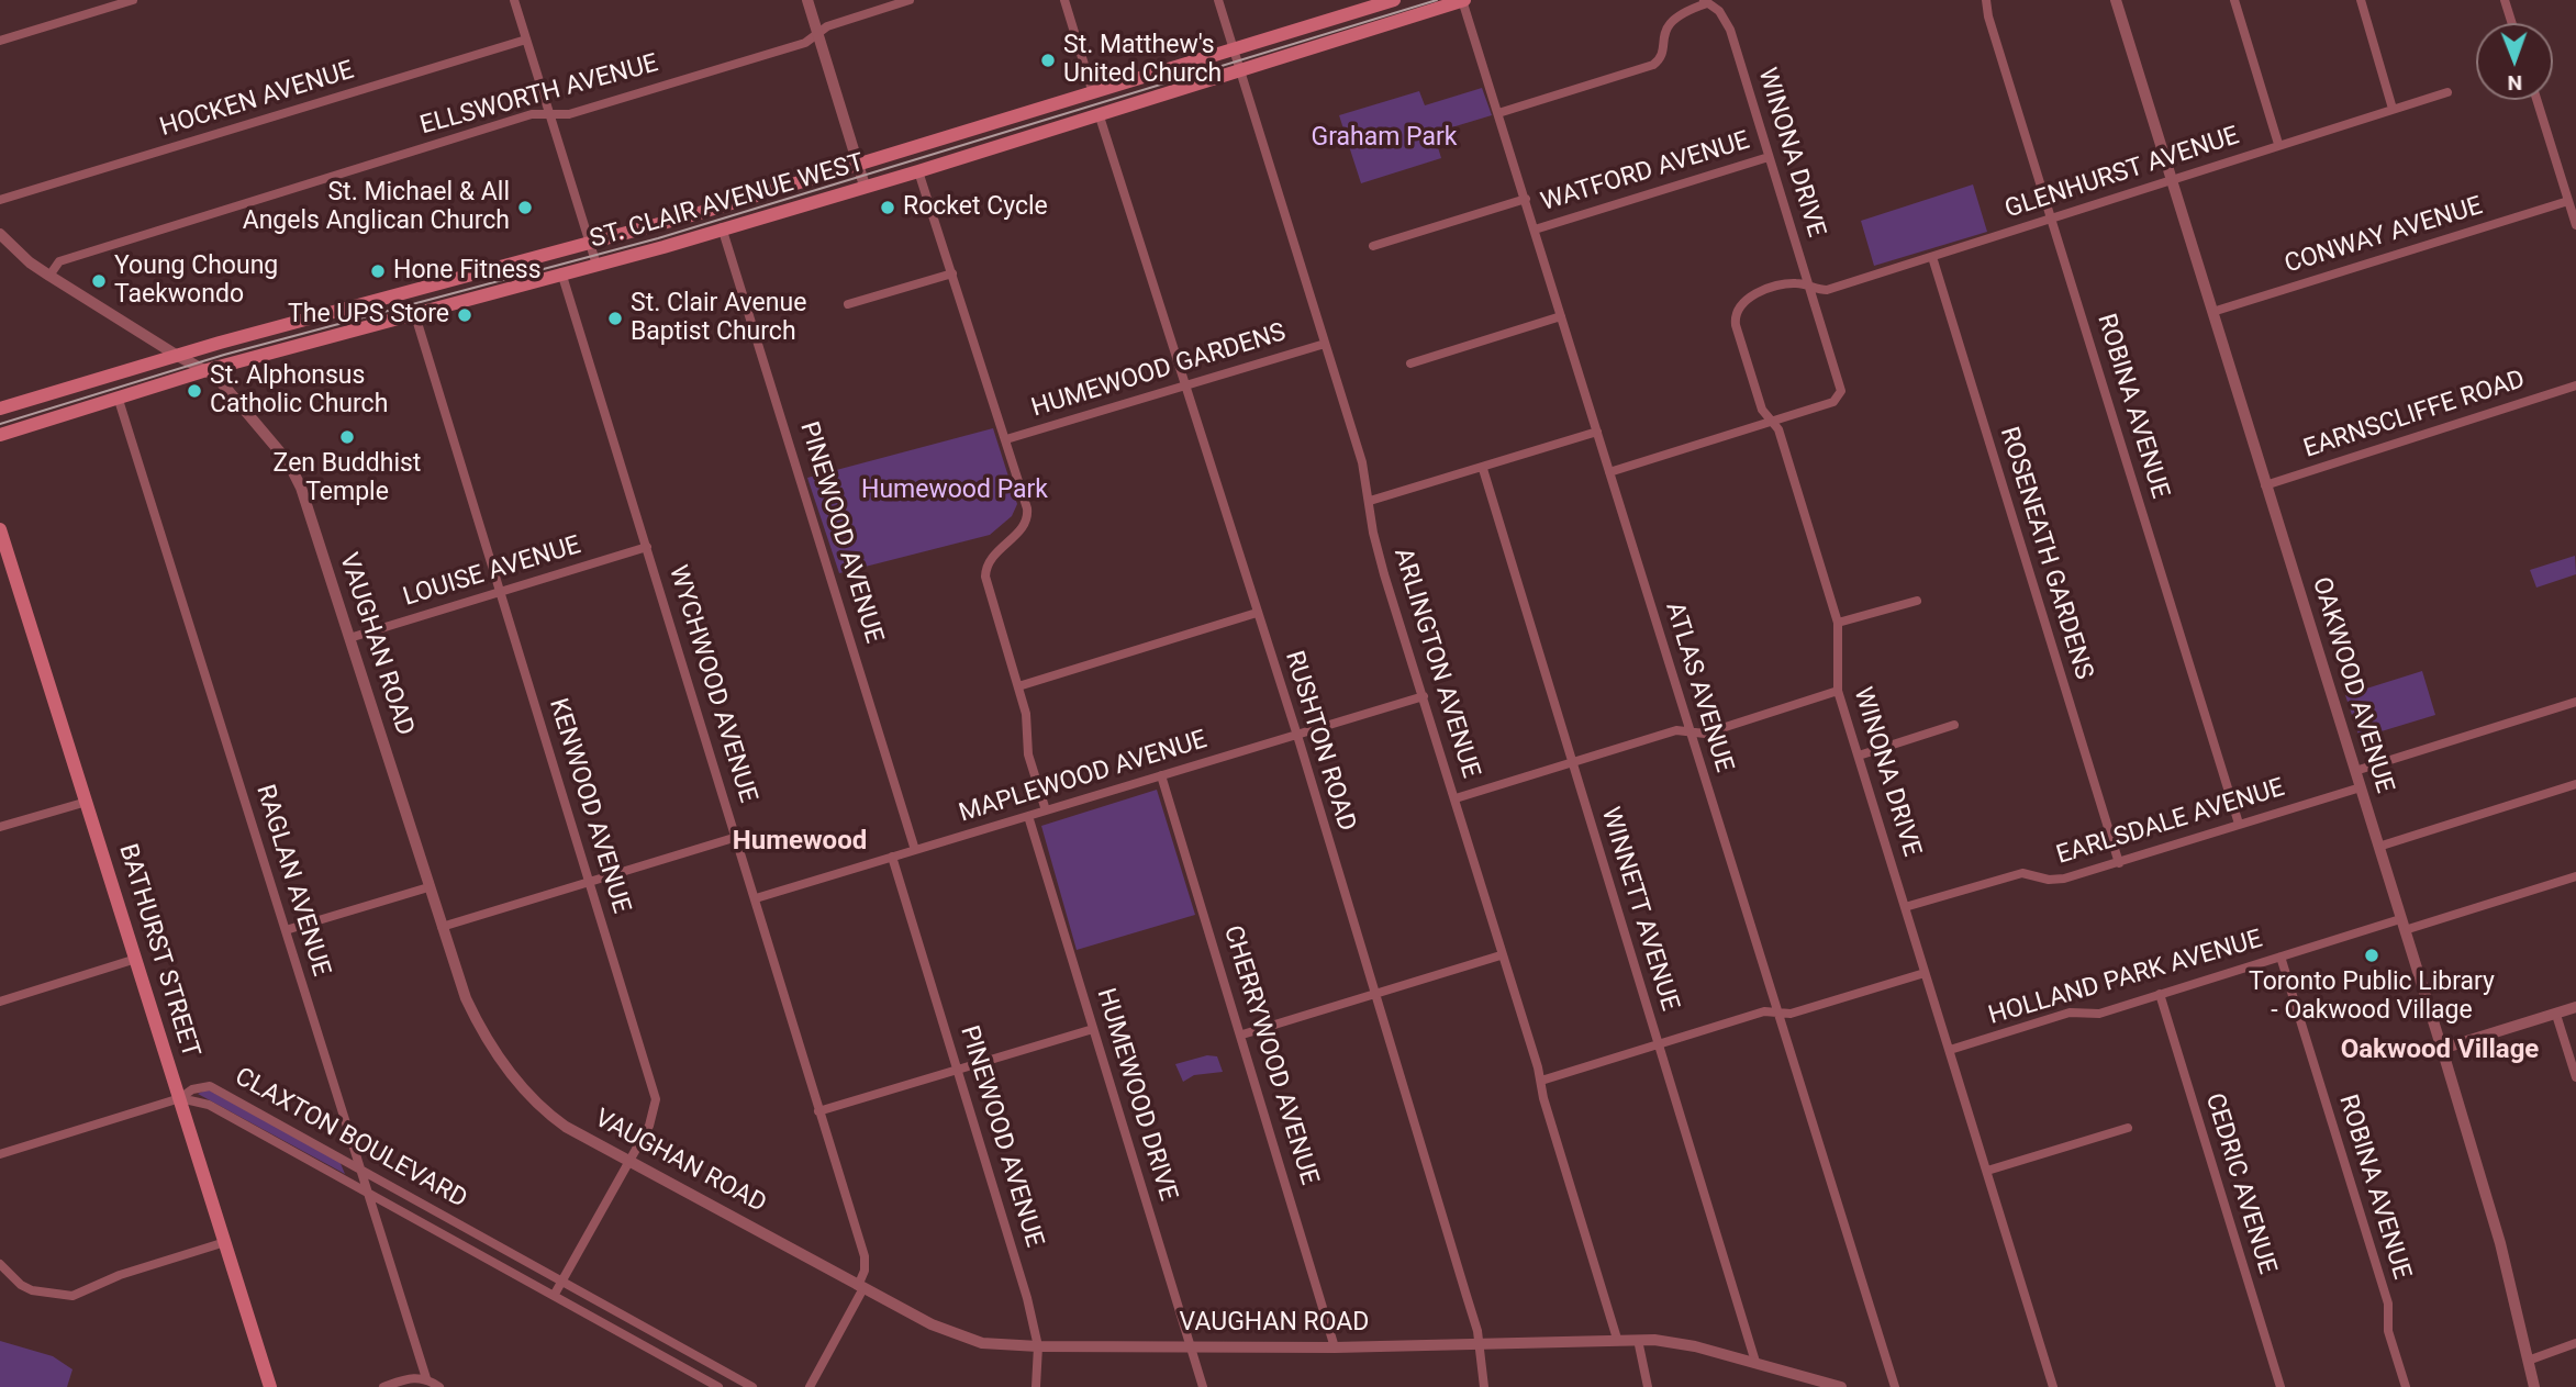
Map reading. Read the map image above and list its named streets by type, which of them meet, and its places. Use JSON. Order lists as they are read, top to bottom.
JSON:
{
  "streets": {
    "main road": ["ST. CLAIR AVENUE WEST", "BATHURST STREET"],
    "street": [
      "ELLSWORTH AVENUE",
      "HOCKEN AVENUE",
      "WINONA DRIVE",
      "WATFORD AVENUE",
      "GLENHURST AVENUE",
      "CONWAY AVENUE",
      "HUMEWOOD GARDENS",
      "ROBINA AVENUE",
      "EARNSCLIFFE ROAD",
      "PINEWOOD AVENUE",
      "ROSENEATH GARDENS",
      "LOUISE AVENUE",
      "VAUGHAN ROAD",
      "ARLINGTON AVENUE",
      "WYCHWOOD AVENUE",
      "OAKWOOD AVENUE",
      "ATLAS AVENUE",
      "RUSHTON ROAD",
      "MAPLEWOOD AVENUE",
      "KENWOOD AVENUE",
      "EARLSDALE AVENUE",
      "RAGLAN AVENUE",
      "WINNETT AVENUE",
      "HOLLAND PARK AVENUE",
      "CHERRYWOOD AVENUE",
      "HUMEWOOD DRIVE",
      "CLAXTON BOULEVARD",
      "CEDRIC AVENUE"
    ]
  },
  "crossings": [
    ["ELLSWORTH AVENUE", "VAUGHAN ROAD"],
    ["WINONA DRIVE", "WATFORD AVENUE"],
    ["WINONA DRIVE", "GLENHURST AVENUE"],
    ["WINONA DRIVE", "EARLSDALE AVENUE"],
    ["WINONA DRIVE", "HOLLAND PARK AVENUE"],
    ["WATFORD AVENUE", "ATLAS AVENUE"],
    ["GLENHURST AVENUE", "ROBINA AVENUE"],
    ["GLENHURST AVENUE", "ROSENEATH GARDENS"],
    ["GLENHURST AVENUE", "OAKWOOD AVENUE"],
    ["ST. CLAIR AVENUE WEST", "PINEWOOD AVENUE"],
    ["ST. CLAIR AVENUE WEST", "VAUGHAN ROAD"],
    ["ST. CLAIR AVENUE WEST", "ARLINGTON AVENUE"],
    ["ST. CLAIR AVENUE WEST", "WYCHWOOD AVENUE"],
    ["ST. CLAIR AVENUE WEST", "ATLAS AVENUE"],
    ["ST. CLAIR AVENUE WEST", "RUSHTON ROAD"],
    ["ST. CLAIR AVENUE WEST", "KENWOOD AVENUE"],
    ["ST. CLAIR AVENUE WEST", "RAGLAN AVENUE"],
    ["CONWAY AVENUE", "OAKWOOD AVENUE"],
    ["HUMEWOOD GARDENS", "ARLINGTON AVENUE"],
    ["HUMEWOOD GARDENS", "RUSHTON ROAD"],
    ["ROBINA AVENUE", "EARLSDALE AVENUE"],
    ["ROBINA AVENUE", "HOLLAND PARK AVENUE"],
    ["EARNSCLIFFE ROAD", "OAKWOOD AVENUE"],
    ["PINEWOOD AVENUE", "VAUGHAN ROAD"],
    ["PINEWOOD AVENUE", "MAPLEWOOD AVENUE"],
    ["ROSENEATH GARDENS", "EARLSDALE AVENUE"],
    ["LOUISE AVENUE", "VAUGHAN ROAD"],
    ["LOUISE AVENUE", "WYCHWOOD AVENUE"],
    ["LOUISE AVENUE", "KENWOOD AVENUE"],
    ["VAUGHAN ROAD", "ARLINGTON AVENUE"],
    ["VAUGHAN ROAD", "WYCHWOOD AVENUE"],
    ["VAUGHAN ROAD", "RUSHTON ROAD"],
    ["VAUGHAN ROAD", "KENWOOD AVENUE"],
    ["VAUGHAN ROAD", "WINNETT AVENUE"],
    ["VAUGHAN ROAD", "CHERRYWOOD AVENUE"],
    ["VAUGHAN ROAD", "HUMEWOOD DRIVE"],
    ["ARLINGTON AVENUE", "MAPLEWOOD AVENUE"],
    ["WYCHWOOD AVENUE", "MAPLEWOOD AVENUE"],
    ["OAKWOOD AVENUE", "EARLSDALE AVENUE"],
    ["OAKWOOD AVENUE", "HOLLAND PARK AVENUE"],
    ["RUSHTON ROAD", "MAPLEWOOD AVENUE"],
    ["MAPLEWOOD AVENUE", "CHERRYWOOD AVENUE"],
    ["MAPLEWOOD AVENUE", "HUMEWOOD DRIVE"],
    ["KENWOOD AVENUE", "CLAXTON BOULEVARD"],
    ["RAGLAN AVENUE", "CLAXTON BOULEVARD"],
    ["BATHURST STREET", "CLAXTON BOULEVARD"],
    ["HOLLAND PARK AVENUE", "CEDRIC AVENUE"]
  ],
  "districts": ["Humewood", "Oakwood Village"],
  "parks": ["Graham Park", "Humewood Park"],
  "places": [
    "St. Matthew's United Church",
    "St. Michael & All Angels Anglican Church",
    "Rocket Cycle",
    "Hone Fitness",
    "Young Choung Taekwondo",
    "The UPS Store",
    "St. Clair Avenue Baptist Church",
    "St. Alphonsus Catholic Church",
    "Zen Buddhist Temple",
    "Toronto Public Library - Oakwood Village"
  ],
  "north": "bottom"
}
